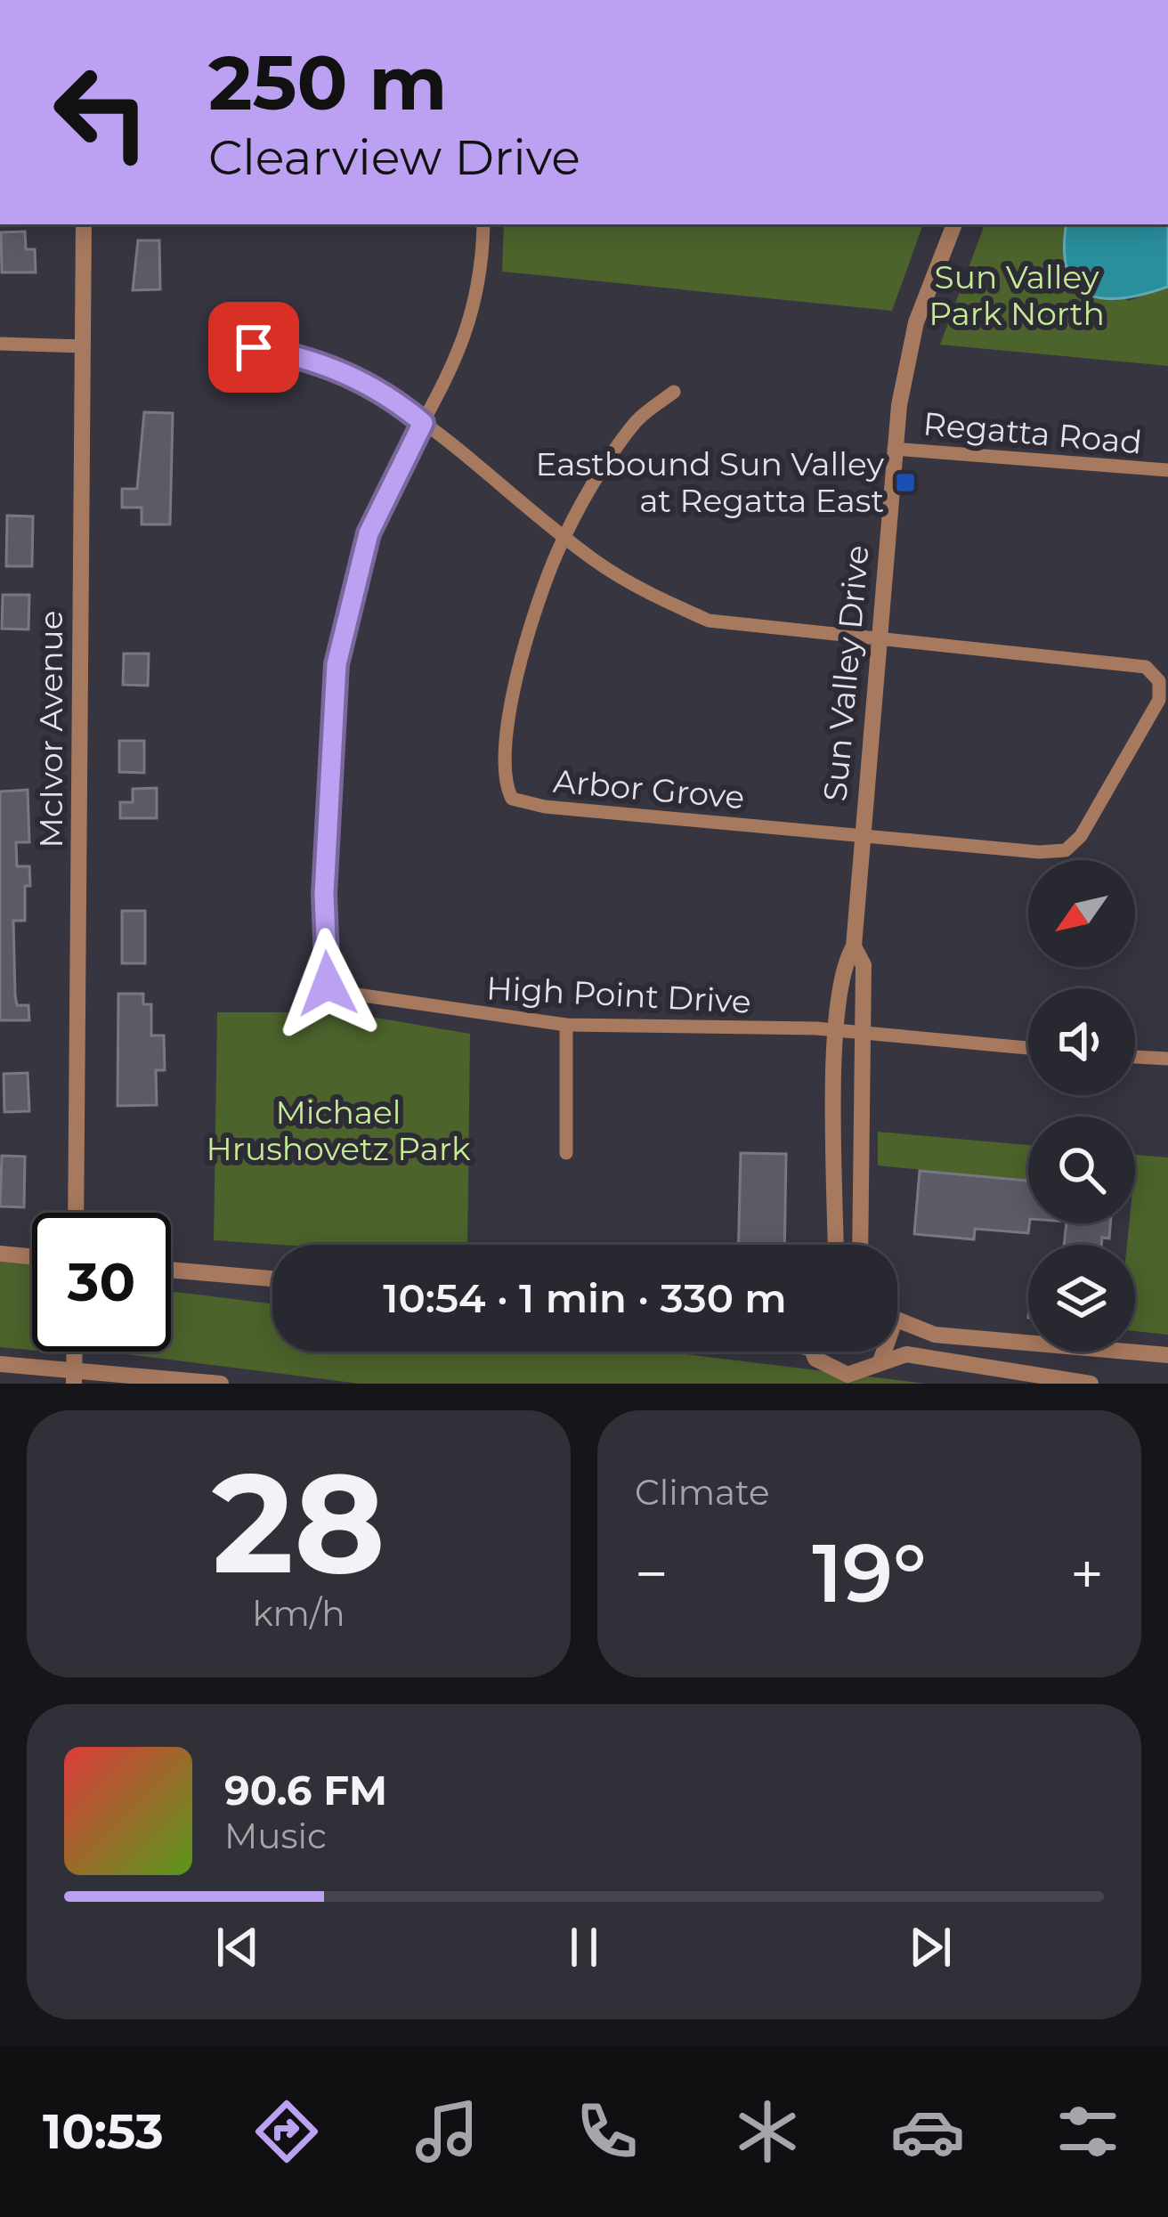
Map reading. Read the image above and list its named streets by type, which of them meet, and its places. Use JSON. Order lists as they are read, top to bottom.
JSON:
{
  "streets": {
    "street": [
      "Regatta Road",
      "Sun Valley Drive",
      "McIvor Avenue",
      "Arbor Grove",
      "High Point Drive"
    ]
  },
  "crossings": [
    ["Regatta Road", "Sun Valley Drive"],
    ["Sun Valley Drive", "Arbor Grove"],
    ["Sun Valley Drive", "High Point Drive"]
  ],
  "parks": ["Sun Valley Park North", "Michael Hrushovetz Park"],
  "places": {
    "transit": ["Eastbound Sun Valley at Regatta East"]
  },
  "north": "bottom left",
  "page": {
    "turn": ["250 m", "Clearview Drive"],
    "limit": "30",
    "trip": "10:54 · 1 min · 330 m",
    "tile": [
      ["28", "km/h"],
      "Climate"
    ],
    "heat": ["−", "19°", "+"],
    "song": ["90.6 FM", "Music"],
    "tabs": "10:53"
  }
}
